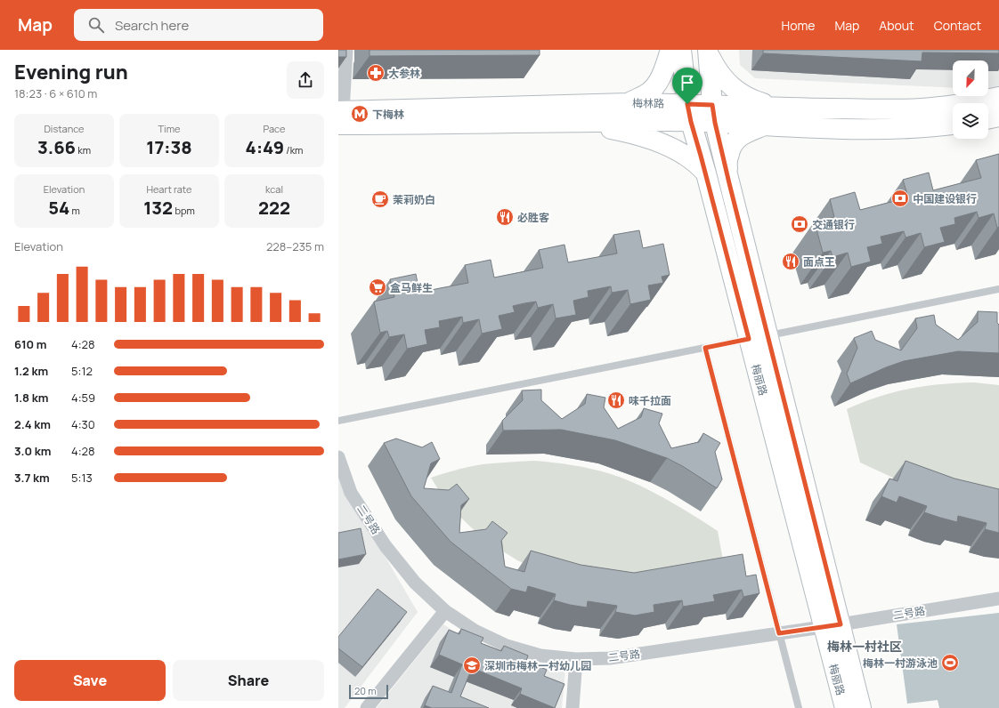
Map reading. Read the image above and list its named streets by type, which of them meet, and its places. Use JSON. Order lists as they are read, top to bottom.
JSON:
{
  "streets": {
    "main road": ["梅林路", "梅丽路"],
    "street": ["二号路"]
  },
  "crossings": [
    ["梅林路", "梅丽路"],
    ["梅丽路", "二号路"]
  ],
  "districts": ["梅林一村社区"],
  "places": {
    "pharmacy": ["大参林"],
    "metro station": ["下梅林"],
    "bank": ["中国建设银行", "交通银行"],
    "cafe": ["茉莉奶白"],
    "restaurant": ["必胜客", "面点王", "味千拉面"],
    "supermarket": ["盒马鲜生"],
    "sports": ["梅林一村游泳池"],
    "school or university": ["深圳市梅林一村幼儿园"]
  },
  "scale_bar": "20 m",
  "north": "bottom left",
  "page": {
    "header": "Map",
    "search": "Search here",
    "nav": [
      "Home",
      "Map",
      "About",
      "Contact"
    ],
    "heading": ["Evening run", "18:23 · 6 × 610 m"],
    "stats": [
      ["Distance", "3.66 km"],
      ["Time", "17:38"],
      ["Pace", "4:49 /km"],
      ["Elevation", "54 m"],
      ["Heart rate", "132 bpm"],
      ["kcal", "222"]
    ],
    "chart": ["Elevation", "228–235 m"],
    "list": [
      {
        "name": "610 m",
        "note": "4:28"
      },
      {
        "name": "1.2 km",
        "note": "5:12"
      },
      {
        "name": "1.8 km",
        "note": "4:59"
      },
      {
        "name": "2.4 km",
        "note": "4:30"
      },
      {
        "name": "3.0 km",
        "note": "4:28"
      },
      {
        "name": "3.7 km",
        "note": "5:13"
      }
    ],
    "buttons": ["Save", "Share"],
    "scale": "20 m"
  }
}
